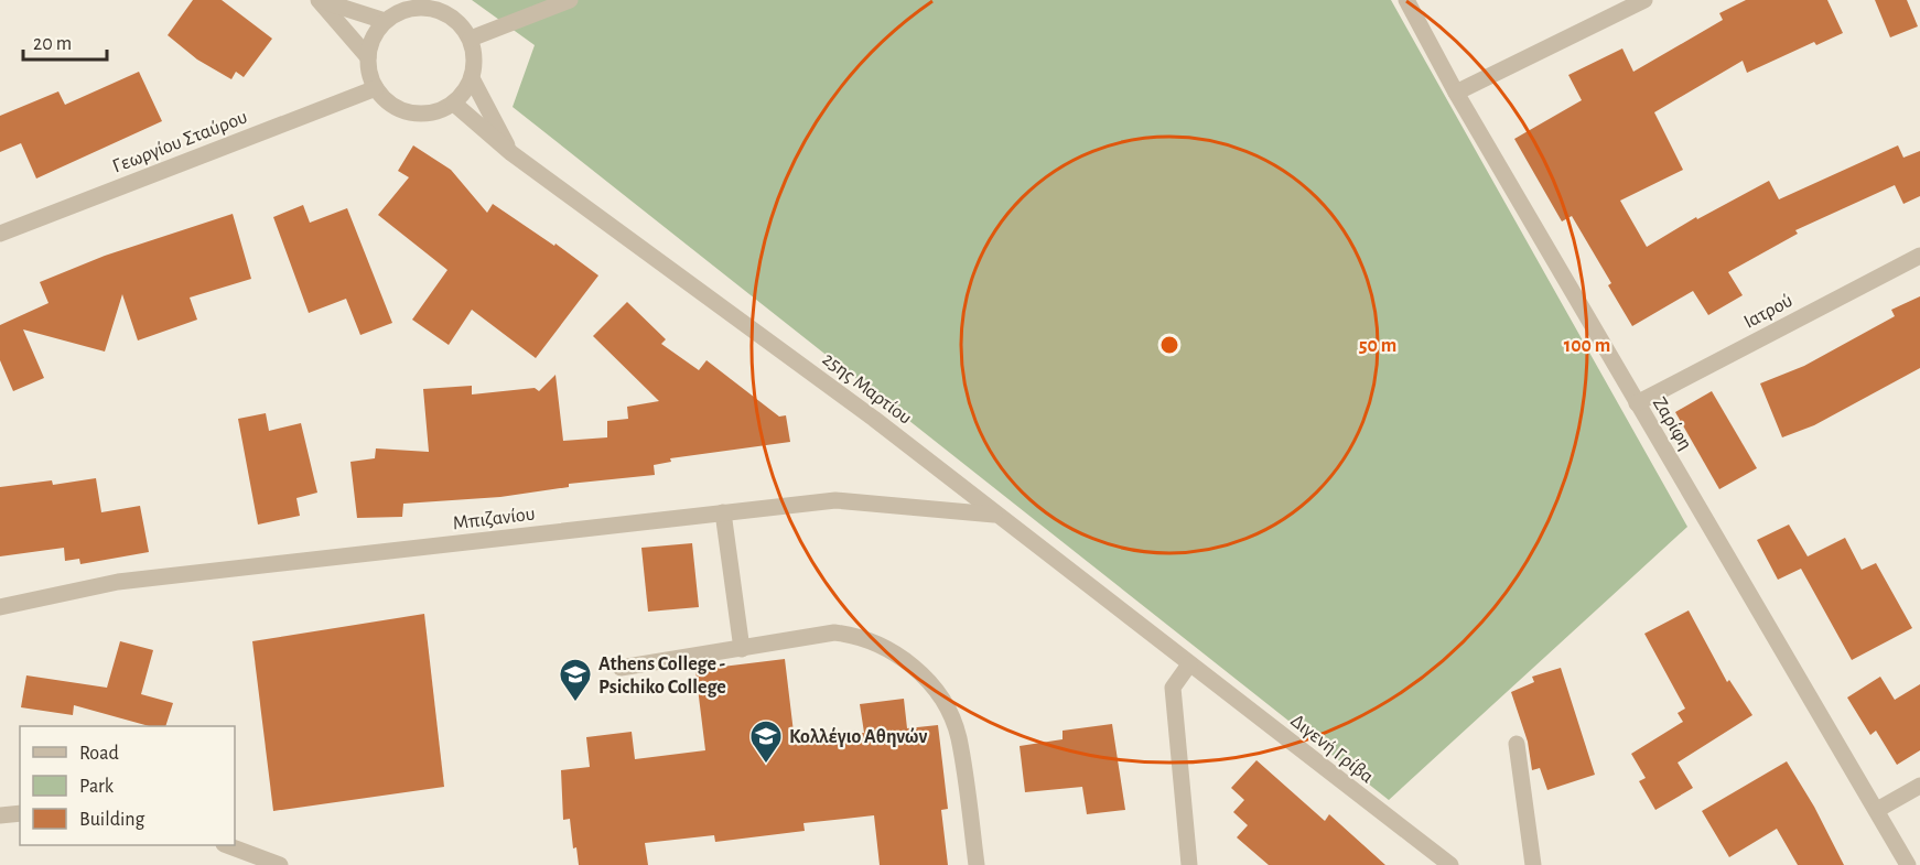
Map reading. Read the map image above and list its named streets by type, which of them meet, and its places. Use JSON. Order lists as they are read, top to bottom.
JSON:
{
  "streets": {
    "street": [
      "Γεωργίου Σταύρου",
      "Ιατρού",
      "25ης Μαρτίου",
      "Ζαρίφη",
      "Μπιζανίου",
      "Διγενή Γρίβα"
    ]
  },
  "crossings": [
    ["Γεωργίου Σταύρου", "25ης Μαρτίου"],
    ["Ιατρού", "Ζαρίφη"],
    ["25ης Μαρτίου", "Μπιζανίου"],
    ["25ης Μαρτίου", "Διγενή Γρίβα"]
  ],
  "places": {
    "school or university": ["Athens College - Psichiko College", "Κολλέγιο Αθηνών"]
  },
  "legend": ["Road", "Park", "Building"],
  "scale_bar": "20 m",
  "rings": ["50 m", "100 m"]
}
